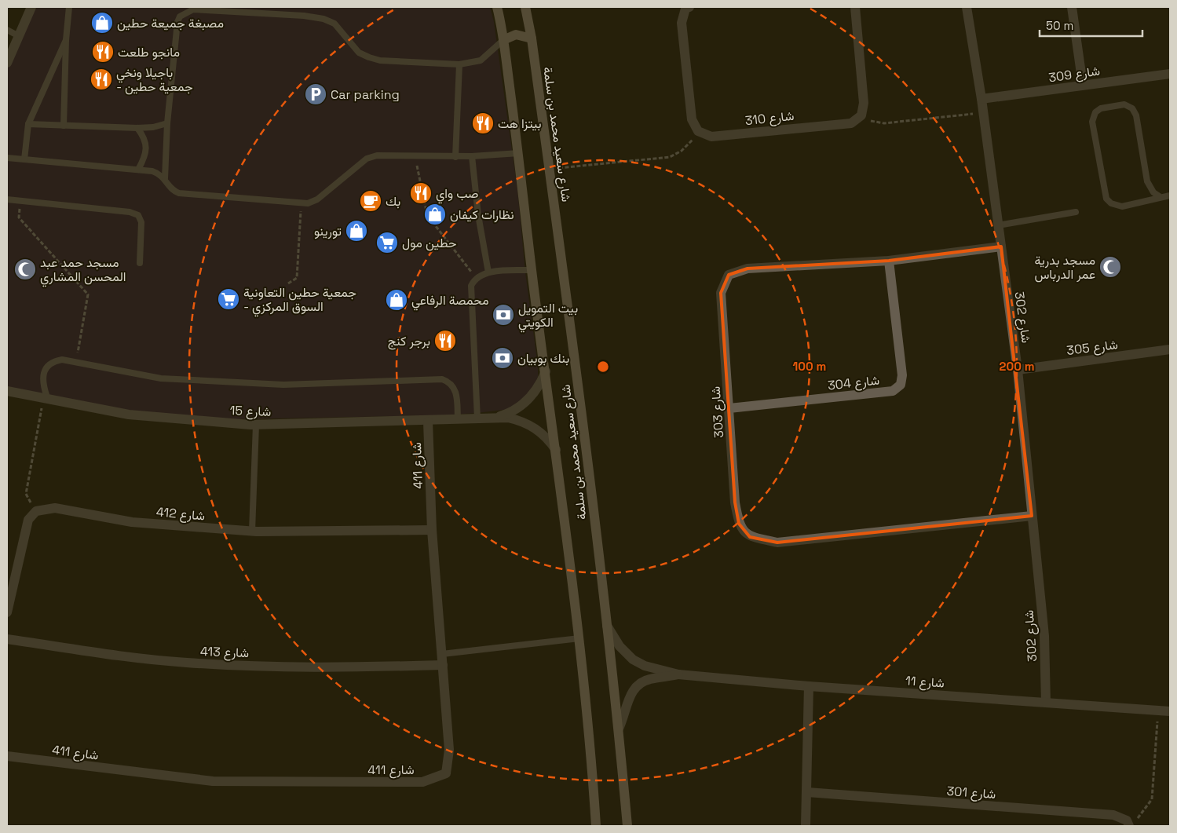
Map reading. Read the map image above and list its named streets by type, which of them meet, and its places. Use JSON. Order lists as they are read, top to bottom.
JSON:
{
  "streets": {
    "street": [
      "شارع 309",
      "شارع 310",
      "شارع سعيد محمد بن سلمة",
      "شارع 302",
      "شارع 305",
      "شارع 304",
      "شارع 15",
      "شارع 303",
      "شارع 411",
      "شارع 412",
      "شارع 413",
      "شارع 11",
      "شارع 301"
    ]
  },
  "crossings": [
    ["شارع 309", "شارع 302"],
    ["شارع سعيد محمد بن سلمة", "شارع 15"],
    ["شارع سعيد محمد بن سلمة", "شارع 11"],
    ["شارع 302", "شارع 305"],
    ["شارع 302", "شارع 303"],
    ["شارع 302", "شارع 11"],
    ["شارع 304", "شارع 303"],
    ["شارع 15", "شارع 411"],
    ["شارع 411", "شارع 412"],
    ["شارع 411", "شارع 413"]
  ],
  "places": {
    "shop": [
      "مصبغة جميعة حطين",
      "نظارات كيفان",
      "تورينو",
      "محمصة الرفاعي"
    ],
    "restaurant": [
      "مانجو طلعت",
      "باجيلا ونخي - جمعية حطين",
      "بيتزا هت",
      "صب واي",
      "برجر كنج"
    ],
    "parking": ["Car parking"],
    "cafe": ["بك"],
    "supermarket": ["حطين مول", "جمعية حطين التعاونية - السوق المركزي"],
    "mosque": ["مسجد بدرية عمر الدرباس", "مسجد حمد عبد المحسن المشاري"],
    "bank": ["بيت التمويل الكويتي", "بنك بوبيان"]
  },
  "scale_bar": "50 m",
  "rings": ["100 m", "200 m"]
}
